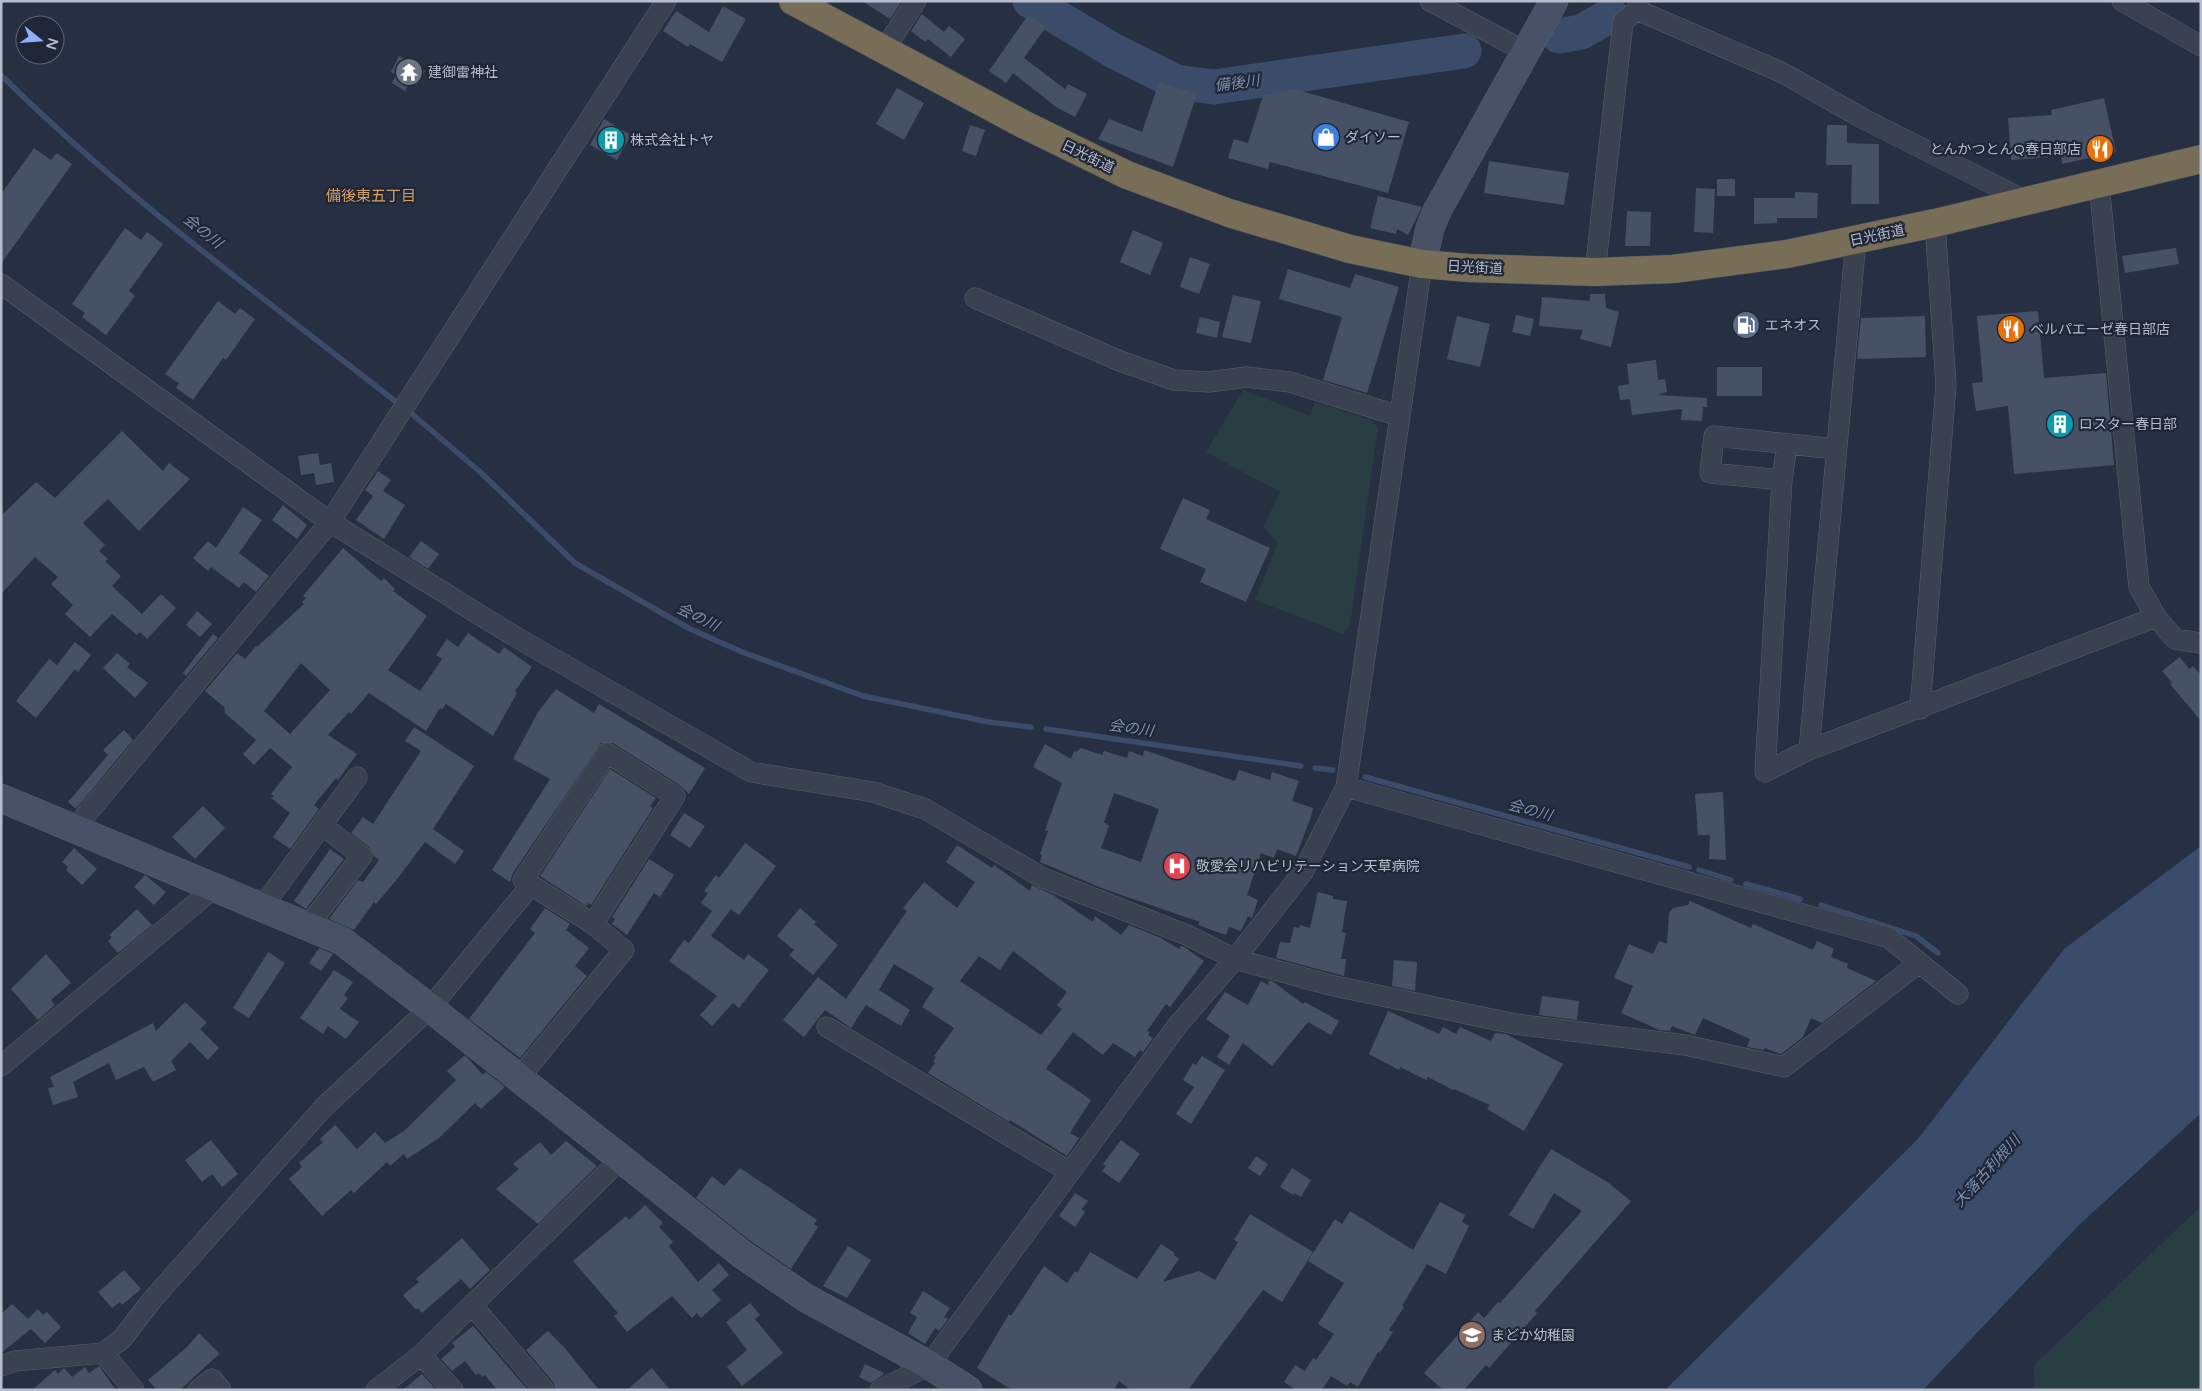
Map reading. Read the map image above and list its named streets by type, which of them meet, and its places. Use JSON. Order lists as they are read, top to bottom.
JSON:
{
  "streets": {
    "highway": ["日光街道"]
  },
  "districts": ["備後東五丁目"],
  "water": ["備後川", "会の川", "大落古利根川"],
  "places": {
    "temple": ["建御雷神社"],
    "shop": ["ダイソー"],
    "building": ["株式会社トヤ", "ロスター春日部"],
    "restaurant": ["とんかつとんQ春日部店", "ベルパエーゼ春日部店"],
    "fuel station": ["エネオス"],
    "hospital": ["敬愛会リハビリテーション天草病院"],
    "school or university": ["まどか幼稚園"]
  },
  "north": "right"
}
